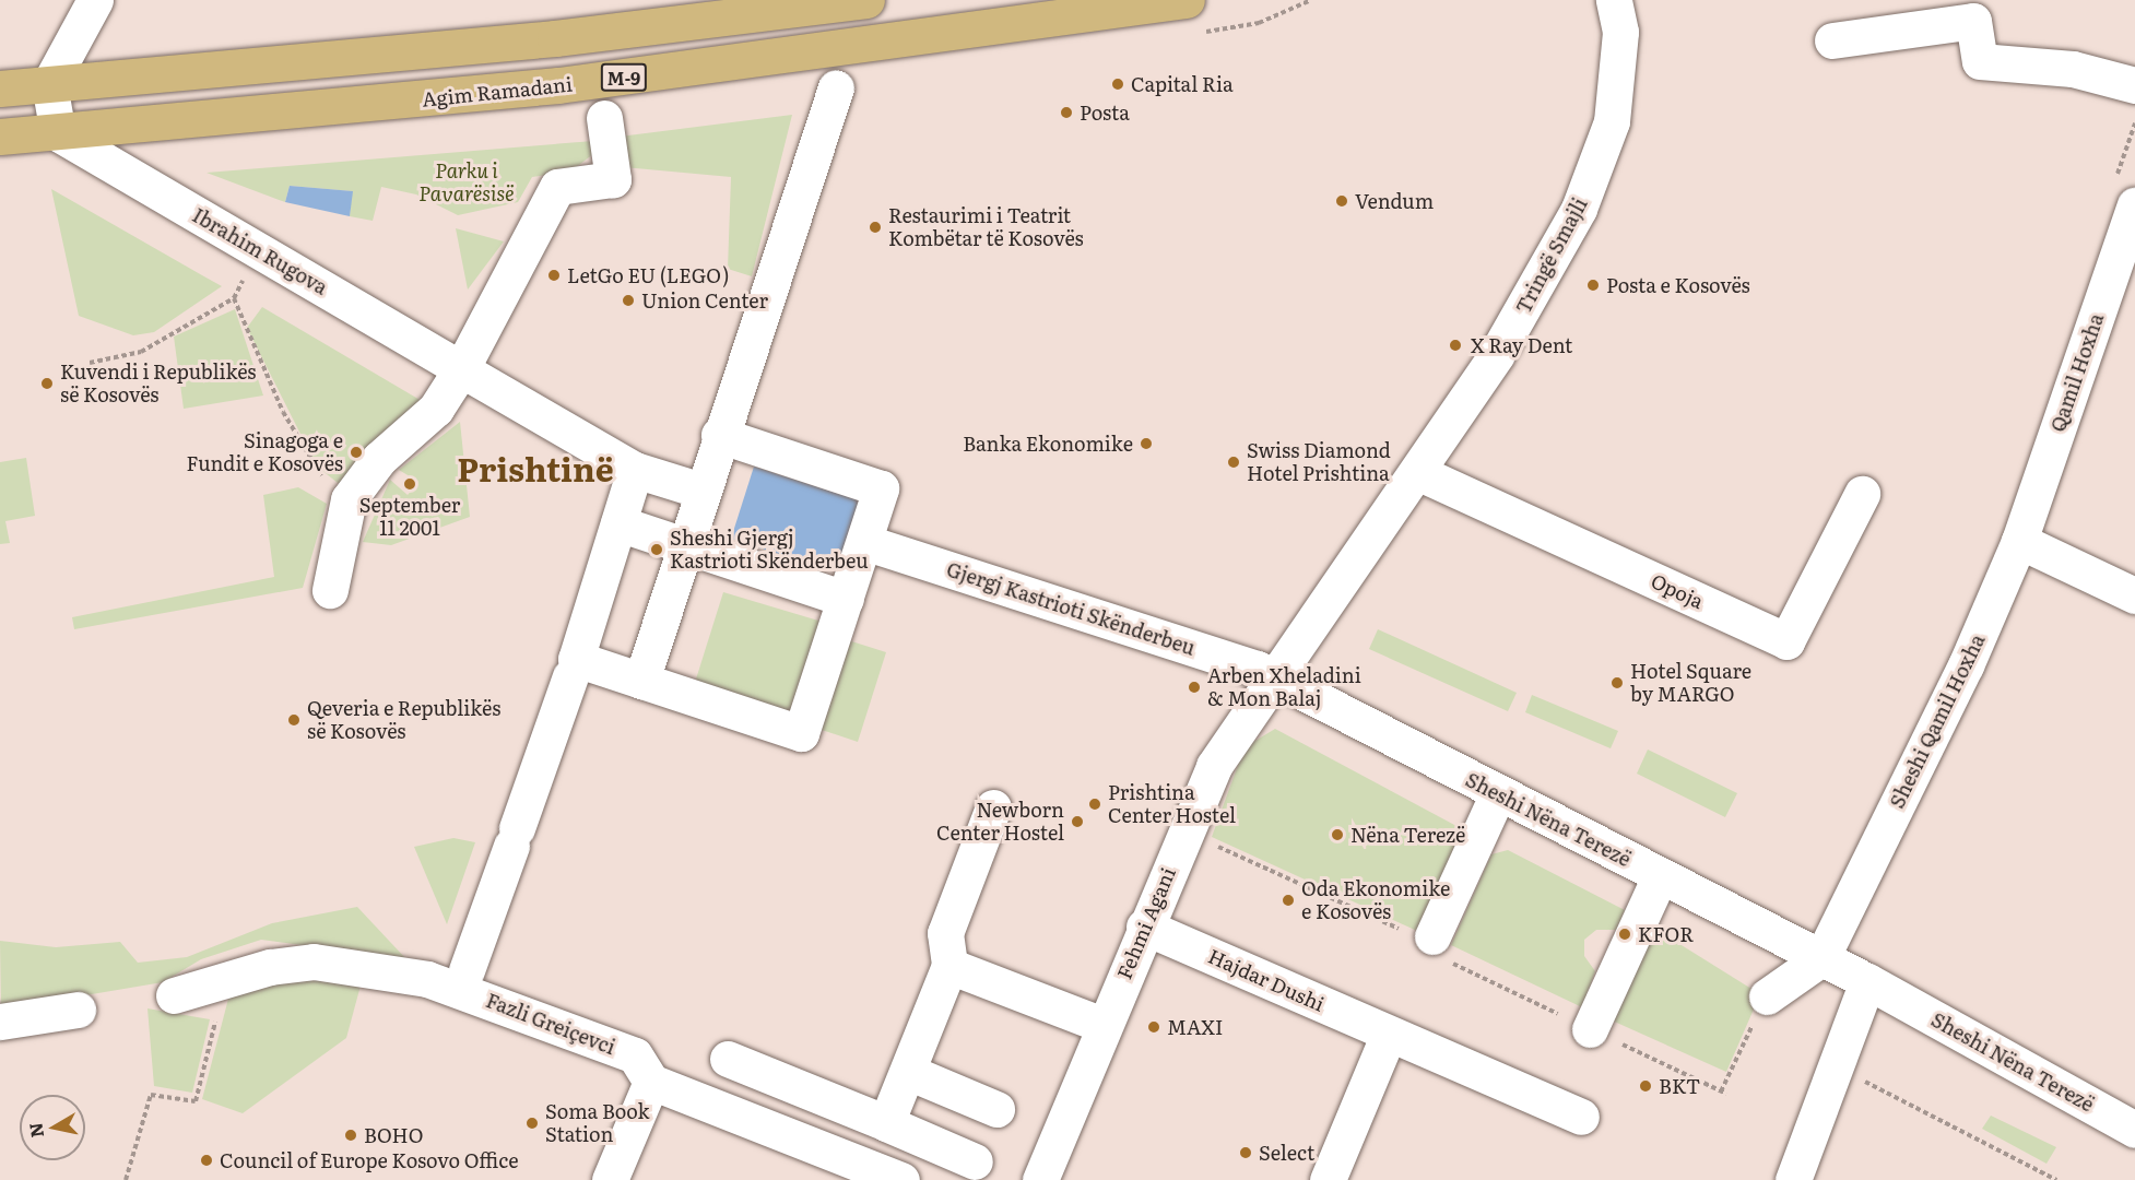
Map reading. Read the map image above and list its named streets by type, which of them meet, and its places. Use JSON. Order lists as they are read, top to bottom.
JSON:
{
  "streets": {
    "main road": ["M-9", "Agim Ramadani"],
    "street": [
      "Ibrahim Rugova",
      "Tringë Smajli",
      "Qamil Hoxha",
      "Opoja",
      "Gjergj Kastrioti Skënderbeu",
      "Sheshi Qamil Hoxha",
      "Sheshi Nëna Terezë",
      "Fehmi Agani",
      "Hajdar Dushi",
      "Fazli Greiçevci"
    ]
  },
  "crossings": [
    ["Agim Ramadani", "Ibrahim Rugova"],
    ["Tringë Smajli", "Opoja"],
    ["Tringë Smajli", "Gjergj Kastrioti Skënderbeu"],
    ["Tringë Smajli", "Sheshi Nëna Terezë"],
    ["Tringë Smajli", "Fehmi Agani"],
    ["Qamil Hoxha", "Sheshi Qamil Hoxha"],
    ["Gjergj Kastrioti Skënderbeu", "Sheshi Nëna Terezë"],
    ["Gjergj Kastrioti Skënderbeu", "Fehmi Agani"],
    ["Sheshi Qamil Hoxha", "Sheshi Nëna Terezë"],
    ["Sheshi Nëna Terezë", "Fehmi Agani"],
    ["Fehmi Agani", "Hajdar Dushi"]
  ],
  "districts": ["Prishtinë"],
  "parks": ["Parku i Pavarësisë"],
  "places": [
    "Capital Ria",
    "Posta",
    "Vendum",
    "Restaurimi i Teatrit Kombëtar të Kosovës",
    "LetGo EU (LEGO)",
    "Posta e Kosovës",
    "Union Center",
    "X Ray Dent",
    "Kuvendi i Republikës së Kosovës",
    "Banka Ekonomike",
    "Sinagoga e Fundit e Kosovës",
    "Swiss Diamond Hotel Prishtina",
    "September 11 2001",
    "Sheshi Gjergj Kastrioti Skënderbeu",
    "Hotel Square by MARGO",
    "Arben Xheladini & Mon Balaj",
    "Qeveria e Republikës së Kosovës",
    "Prishtina Center Hostel",
    "Newborn Center Hostel",
    "Nëna Terezë",
    "Oda Ekonomike e Kosovës",
    "KFOR",
    "MAXI",
    "BKT",
    "Soma Book Station",
    "BOHO",
    "Select",
    "Council of Europe Kosovo Office"
  ],
  "north": "left"
}
